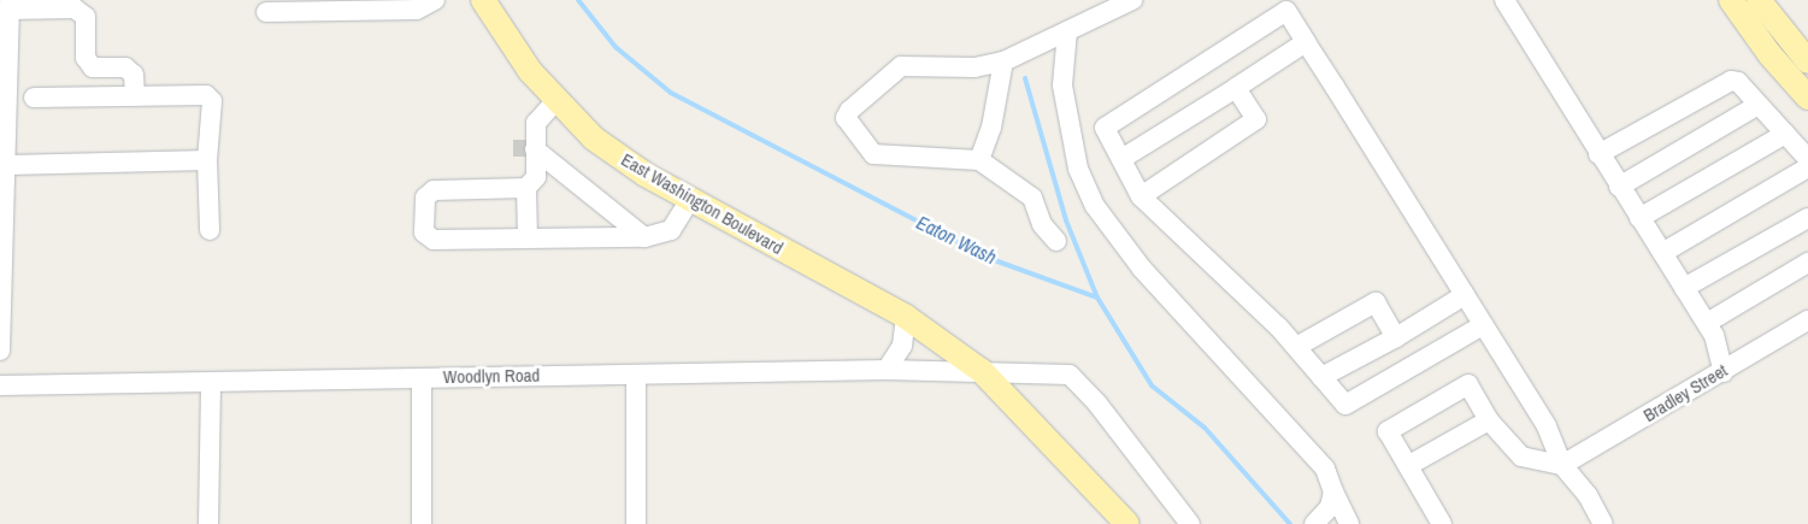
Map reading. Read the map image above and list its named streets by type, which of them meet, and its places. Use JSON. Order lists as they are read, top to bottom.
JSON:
{
  "streets": {
    "main road": ["East Washington Boulevard"],
    "street": ["Woodlyn Road", "Bradley Street"]
  },
  "crossings": [
    ["East Washington Boulevard", "Woodlyn Road"]
  ],
  "water": ["Eaton Wash"]
}
